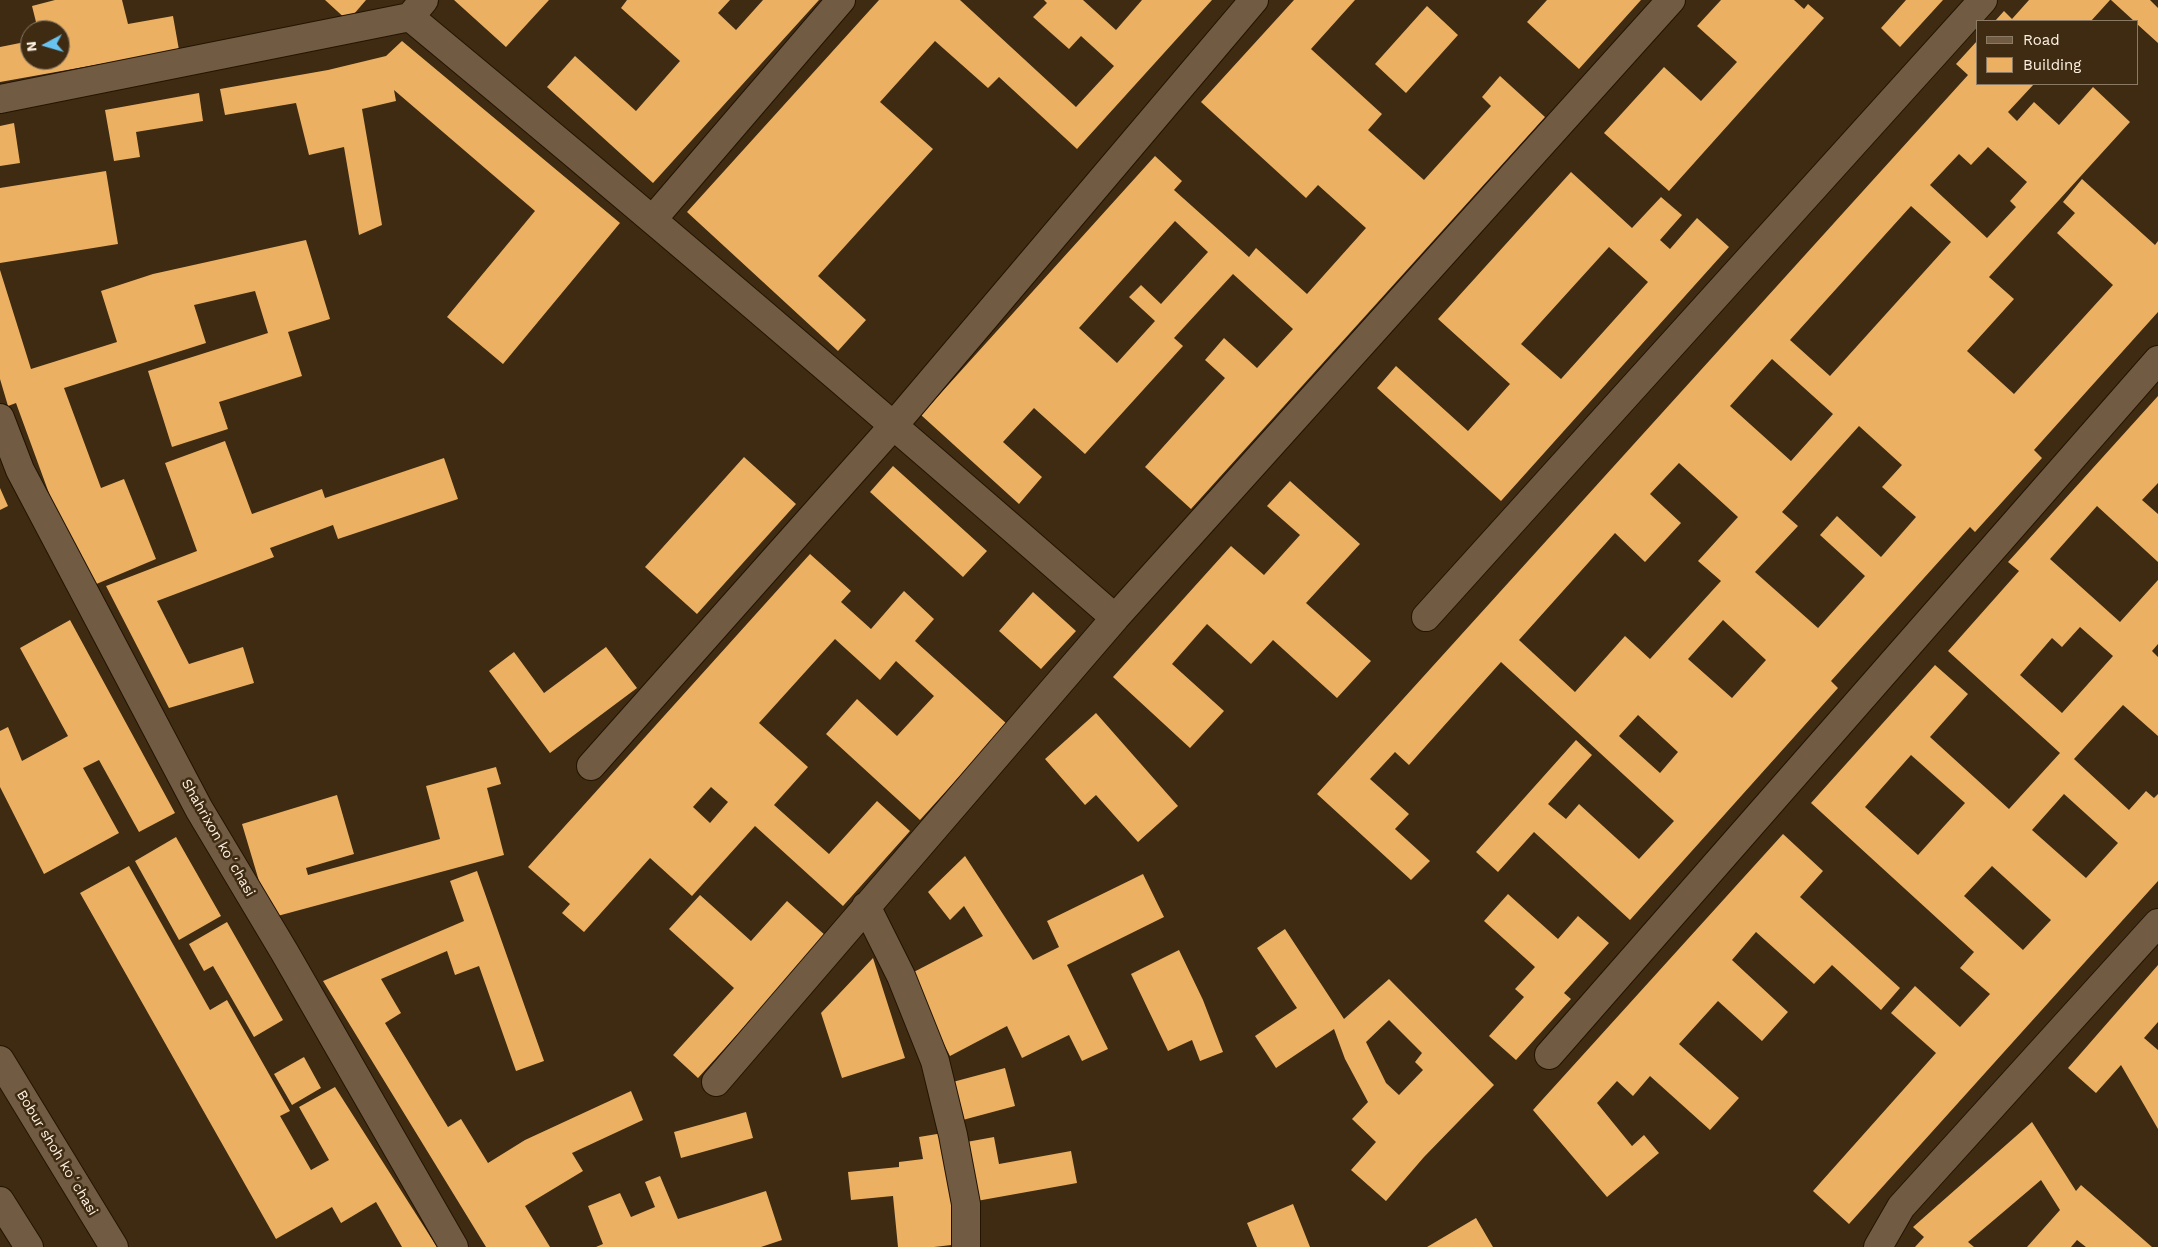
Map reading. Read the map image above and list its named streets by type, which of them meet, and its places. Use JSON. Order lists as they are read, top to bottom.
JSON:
{
  "streets": {
    "street": ["Shahrixon koʻchasi", "Bobur shoh koʻchasi"]
  },
  "legend": ["Road", "Building"],
  "north": "left"
}
